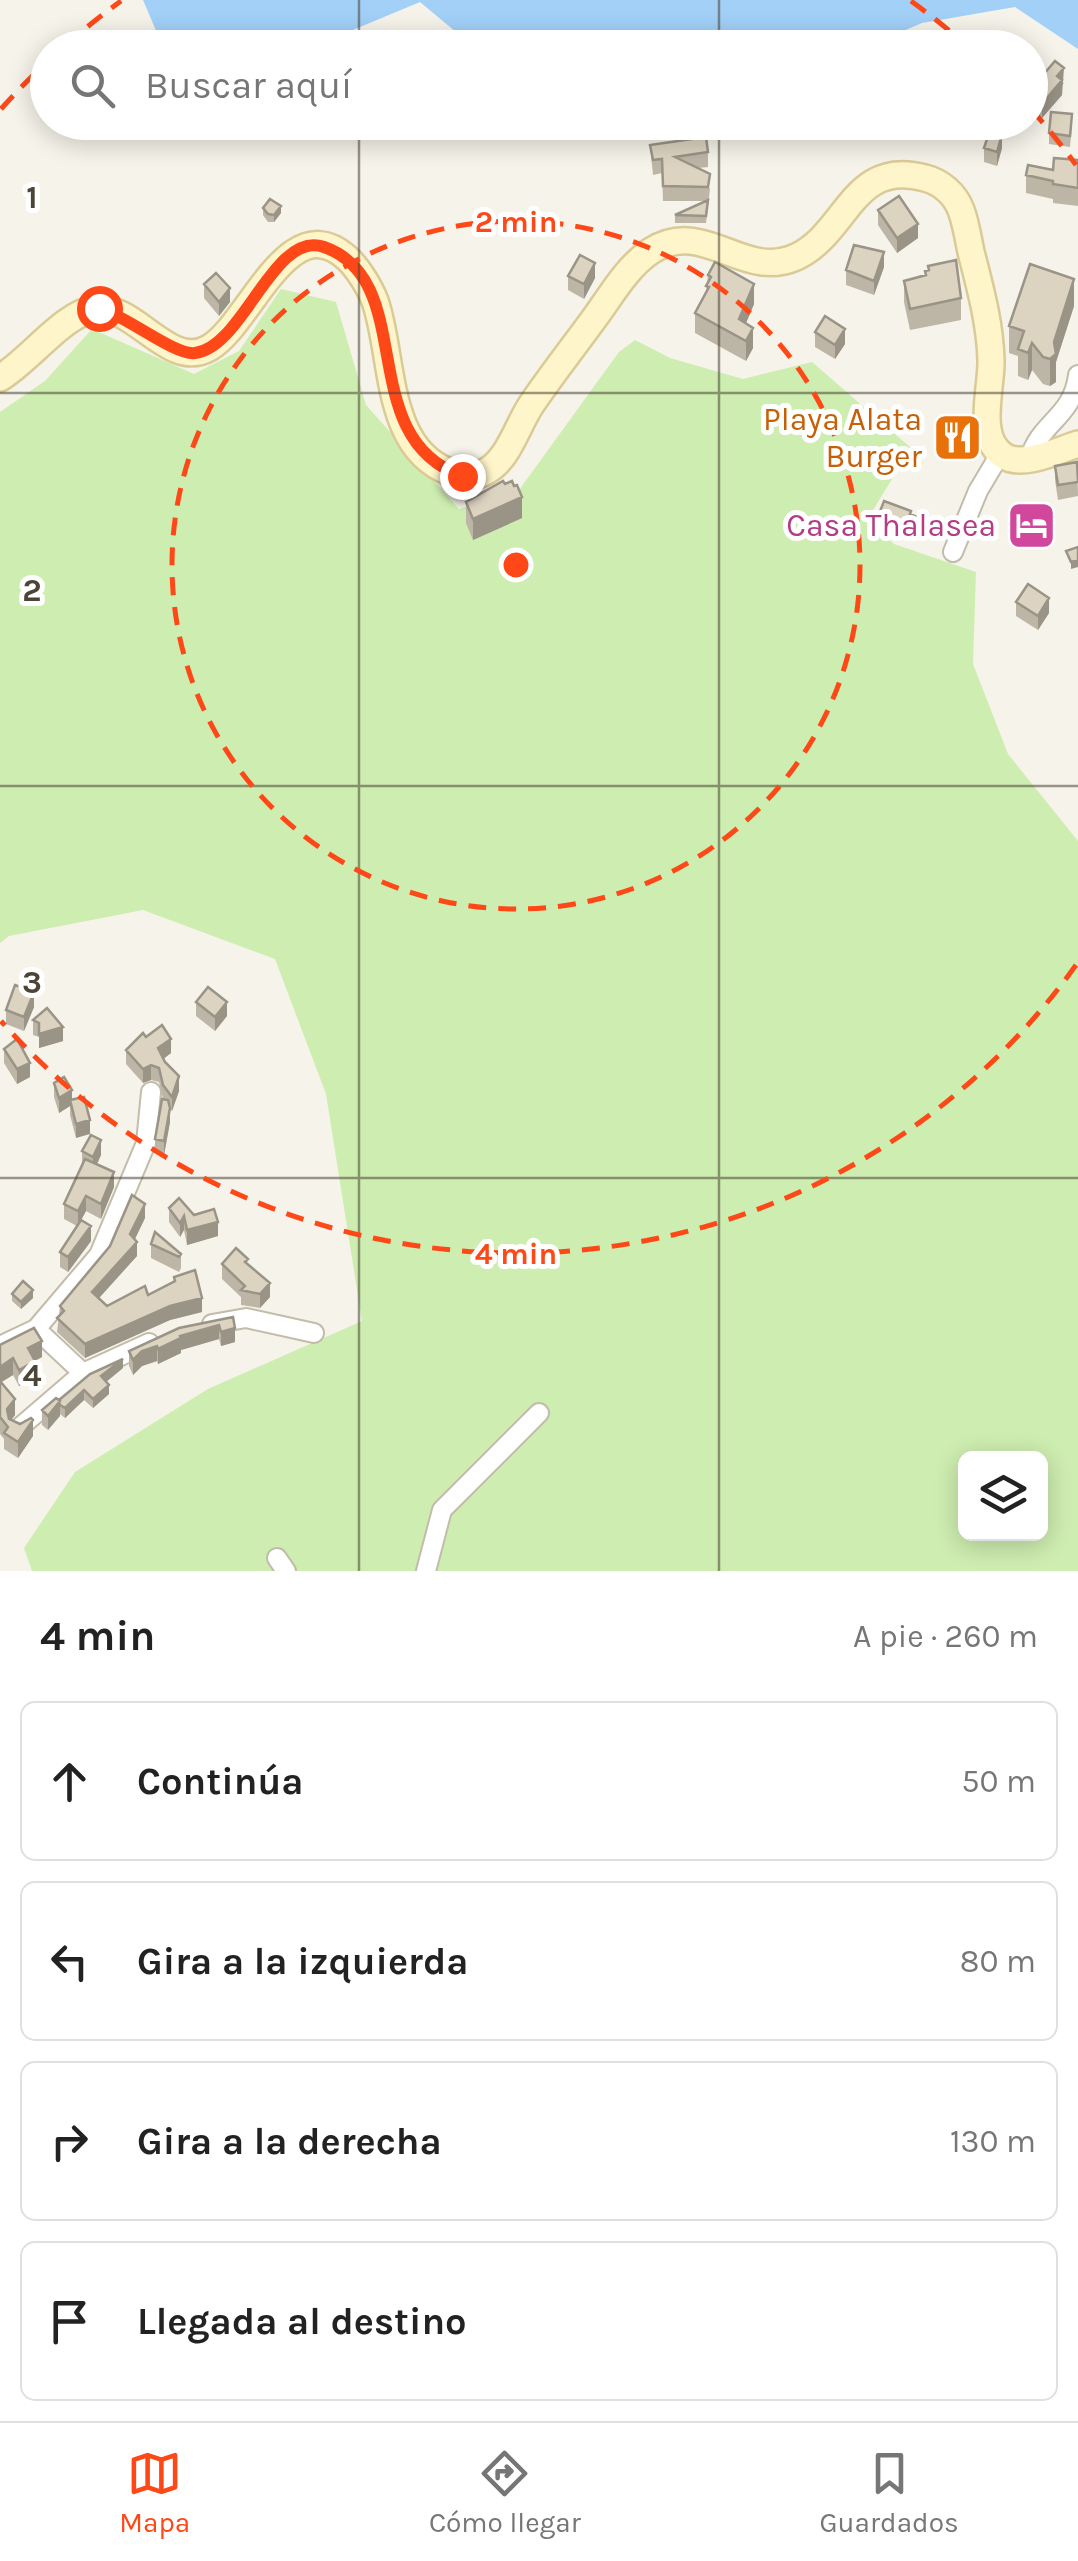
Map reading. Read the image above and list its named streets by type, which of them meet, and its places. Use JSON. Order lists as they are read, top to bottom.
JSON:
{
  "places": {
    "restaurant": ["Playa Alata Burger"],
    "hotel": ["Casa Thalasea"]
  },
  "page": {
    "search": "Buscar aquí",
    "heading": ["4 min", "A pie · 260 m"],
    "list": [
      ["Continúa", "50 m"],
      ["Gira a la izquierda", "80 m"],
      ["Gira a la derecha", "130 m"],
      "Llegada al destino"
    ],
    "nav": ["Mapa", "Cómo llegar", "Guardados"]
  },
  "grid": {
    "rows": [
      "1",
      "2",
      "3",
      "4"
    ]
  },
  "rings": ["2 min", "4 min"]
}
